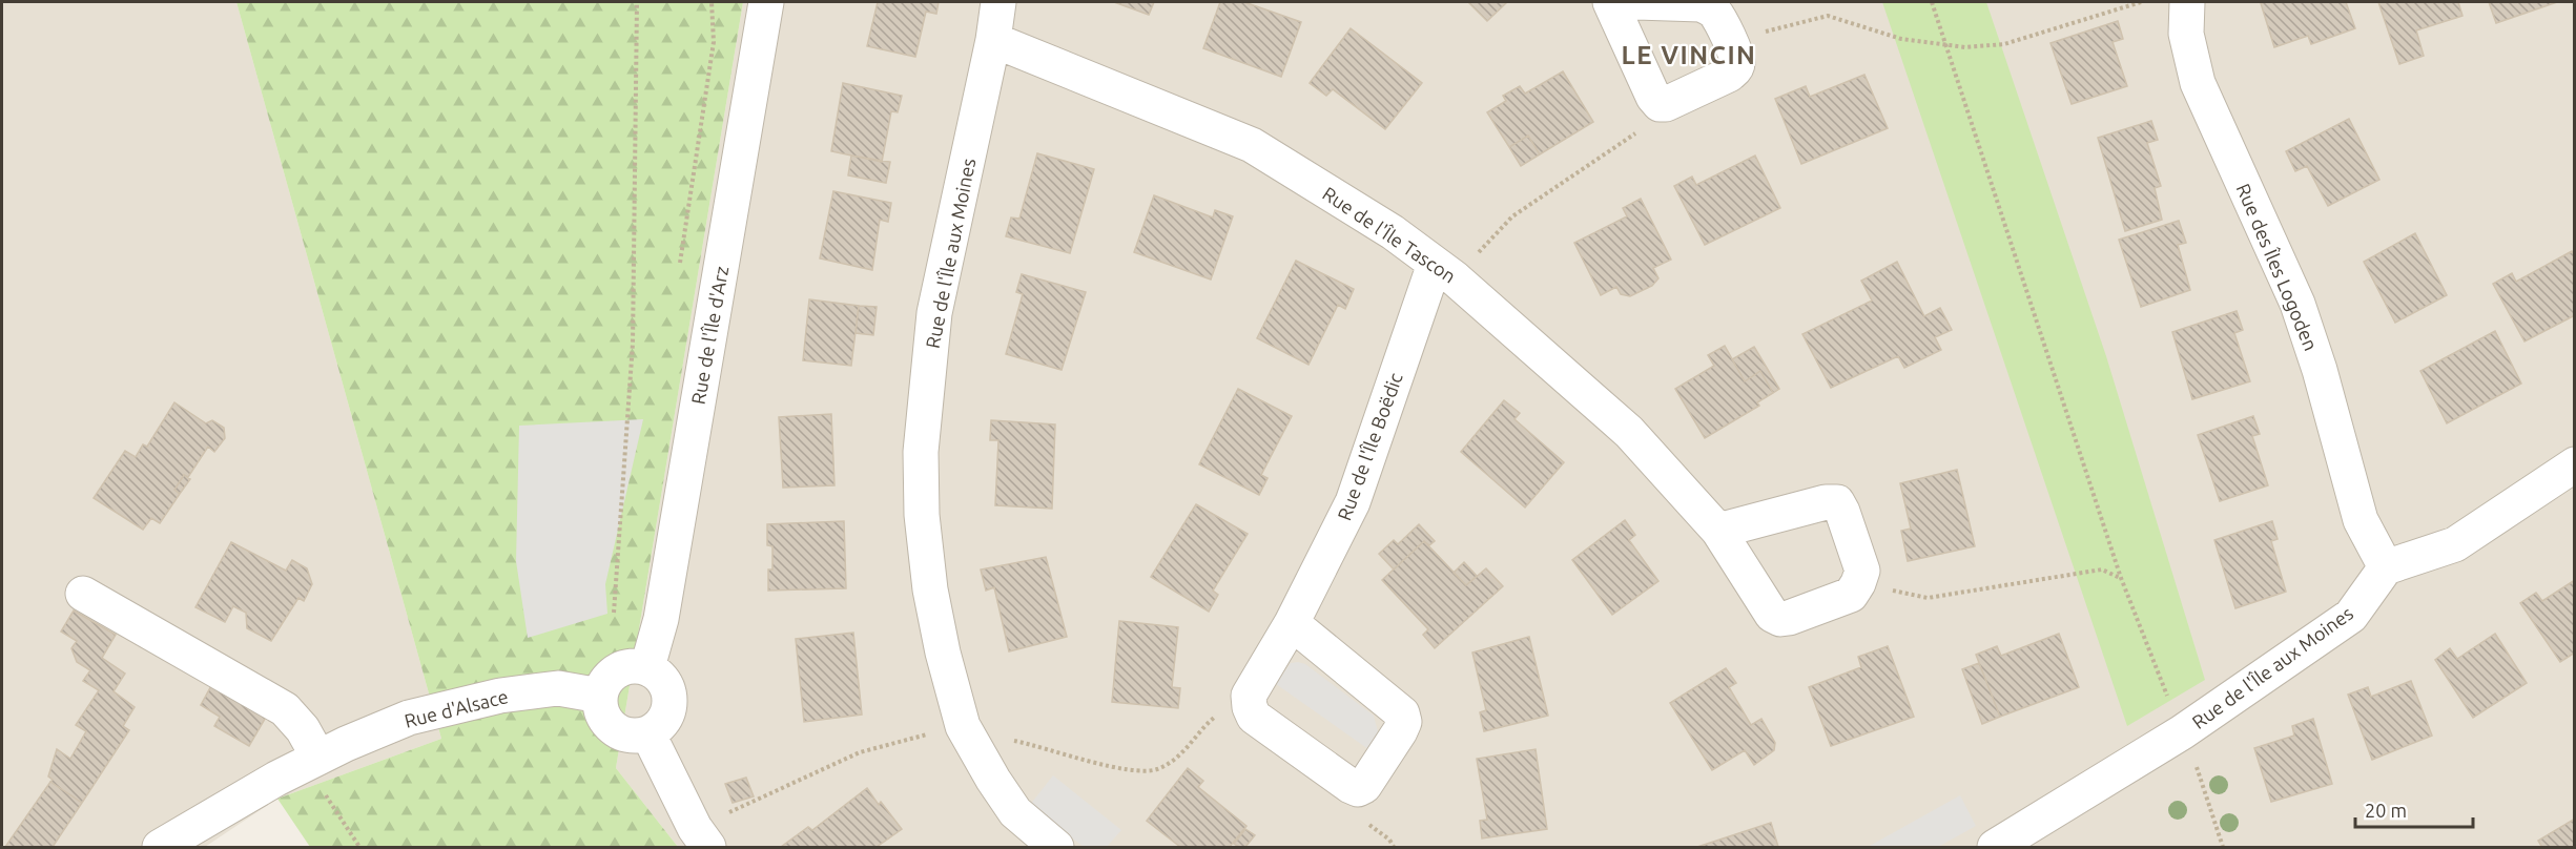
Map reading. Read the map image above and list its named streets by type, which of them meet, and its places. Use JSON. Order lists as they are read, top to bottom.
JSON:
{
  "streets": {
    "street": [
      "Rue de l'Île Tascon",
      "Rue de l'Île aux Moines",
      "Rue des Îles Logoden",
      "Rue de l'Île d'Arz",
      "Rue de l'Île Boëdic",
      "Rue d'Alsace"
    ]
  },
  "crossings": [
    ["Rue de l'Île Tascon", "Rue de l'Île aux Moines"],
    ["Rue de l'Île Tascon", "Rue de l'Île Boëdic"],
    ["Rue de l'Île aux Moines", "Rue des Îles Logoden"],
    ["Rue de l'Île d'Arz", "Rue d'Alsace"]
  ],
  "districts": ["LE VINCIN"],
  "scale_bar": "20 m"
}
